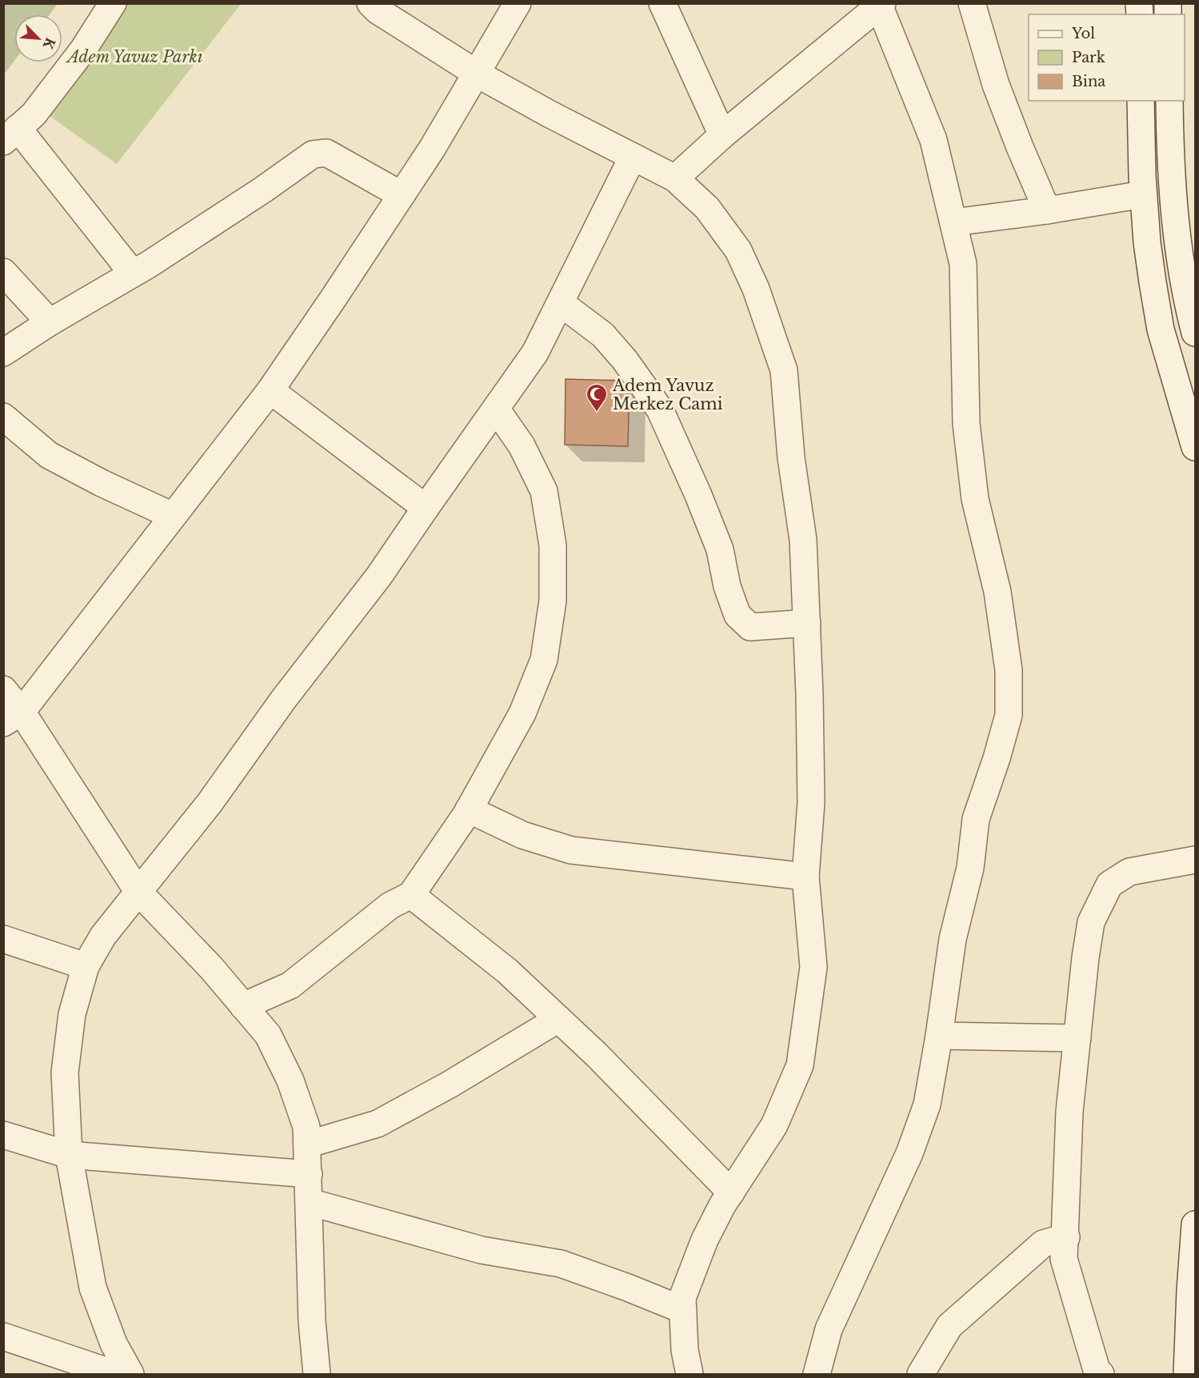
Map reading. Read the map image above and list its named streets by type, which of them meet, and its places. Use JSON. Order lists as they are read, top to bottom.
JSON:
{
  "parks": ["Adem Yavuz Parkı"],
  "places": {
    "mosque": ["Adem Yavuz Merkez Cami"]
  },
  "legend": ["Yol", "Park", "Bina"],
  "north": "bottom right"
}
